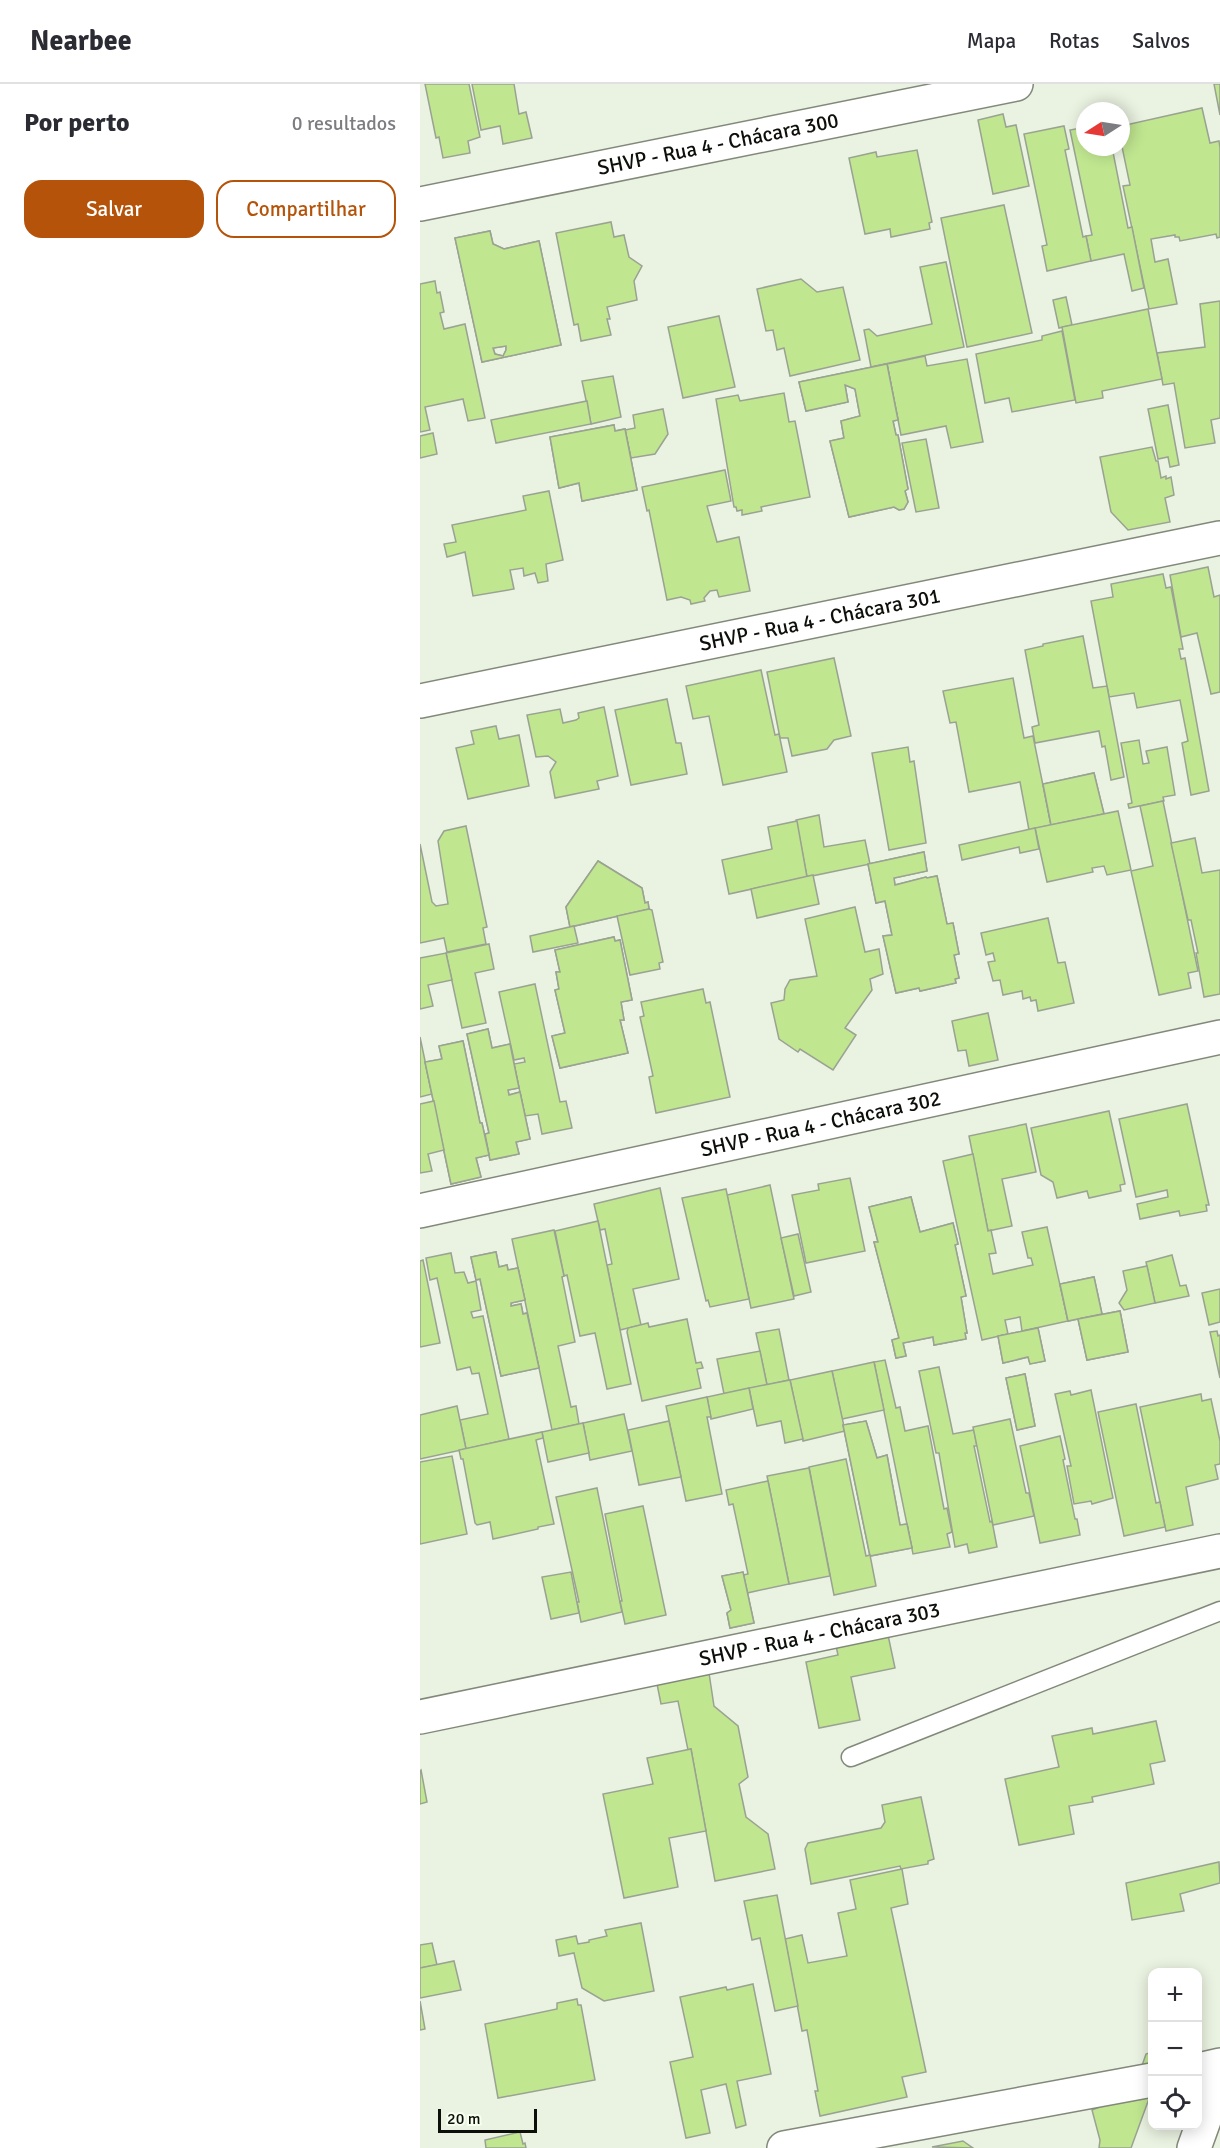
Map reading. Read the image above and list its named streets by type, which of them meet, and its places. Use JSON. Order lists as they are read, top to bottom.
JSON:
{
  "streets": {
    "street": [
      "SHVP - Rua 4 - Chácara 300",
      "SHVP - Rua 4 - Chácara 301",
      "SHVP - Rua 4 - Chácara 302",
      "SHVP - Rua 4 - Chácara 303"
    ]
  },
  "scale_bar": "20 m",
  "north": "left",
  "page": {
    "header": "Nearbee",
    "nav": ["Mapa", "Rotas", "Salvos"],
    "heading": ["Por perto", "0 resultados"],
    "buttons": ["Salvar", "Compartilhar"],
    "map_buttons": ["+", "−"],
    "scale": "20 m"
  }
}
